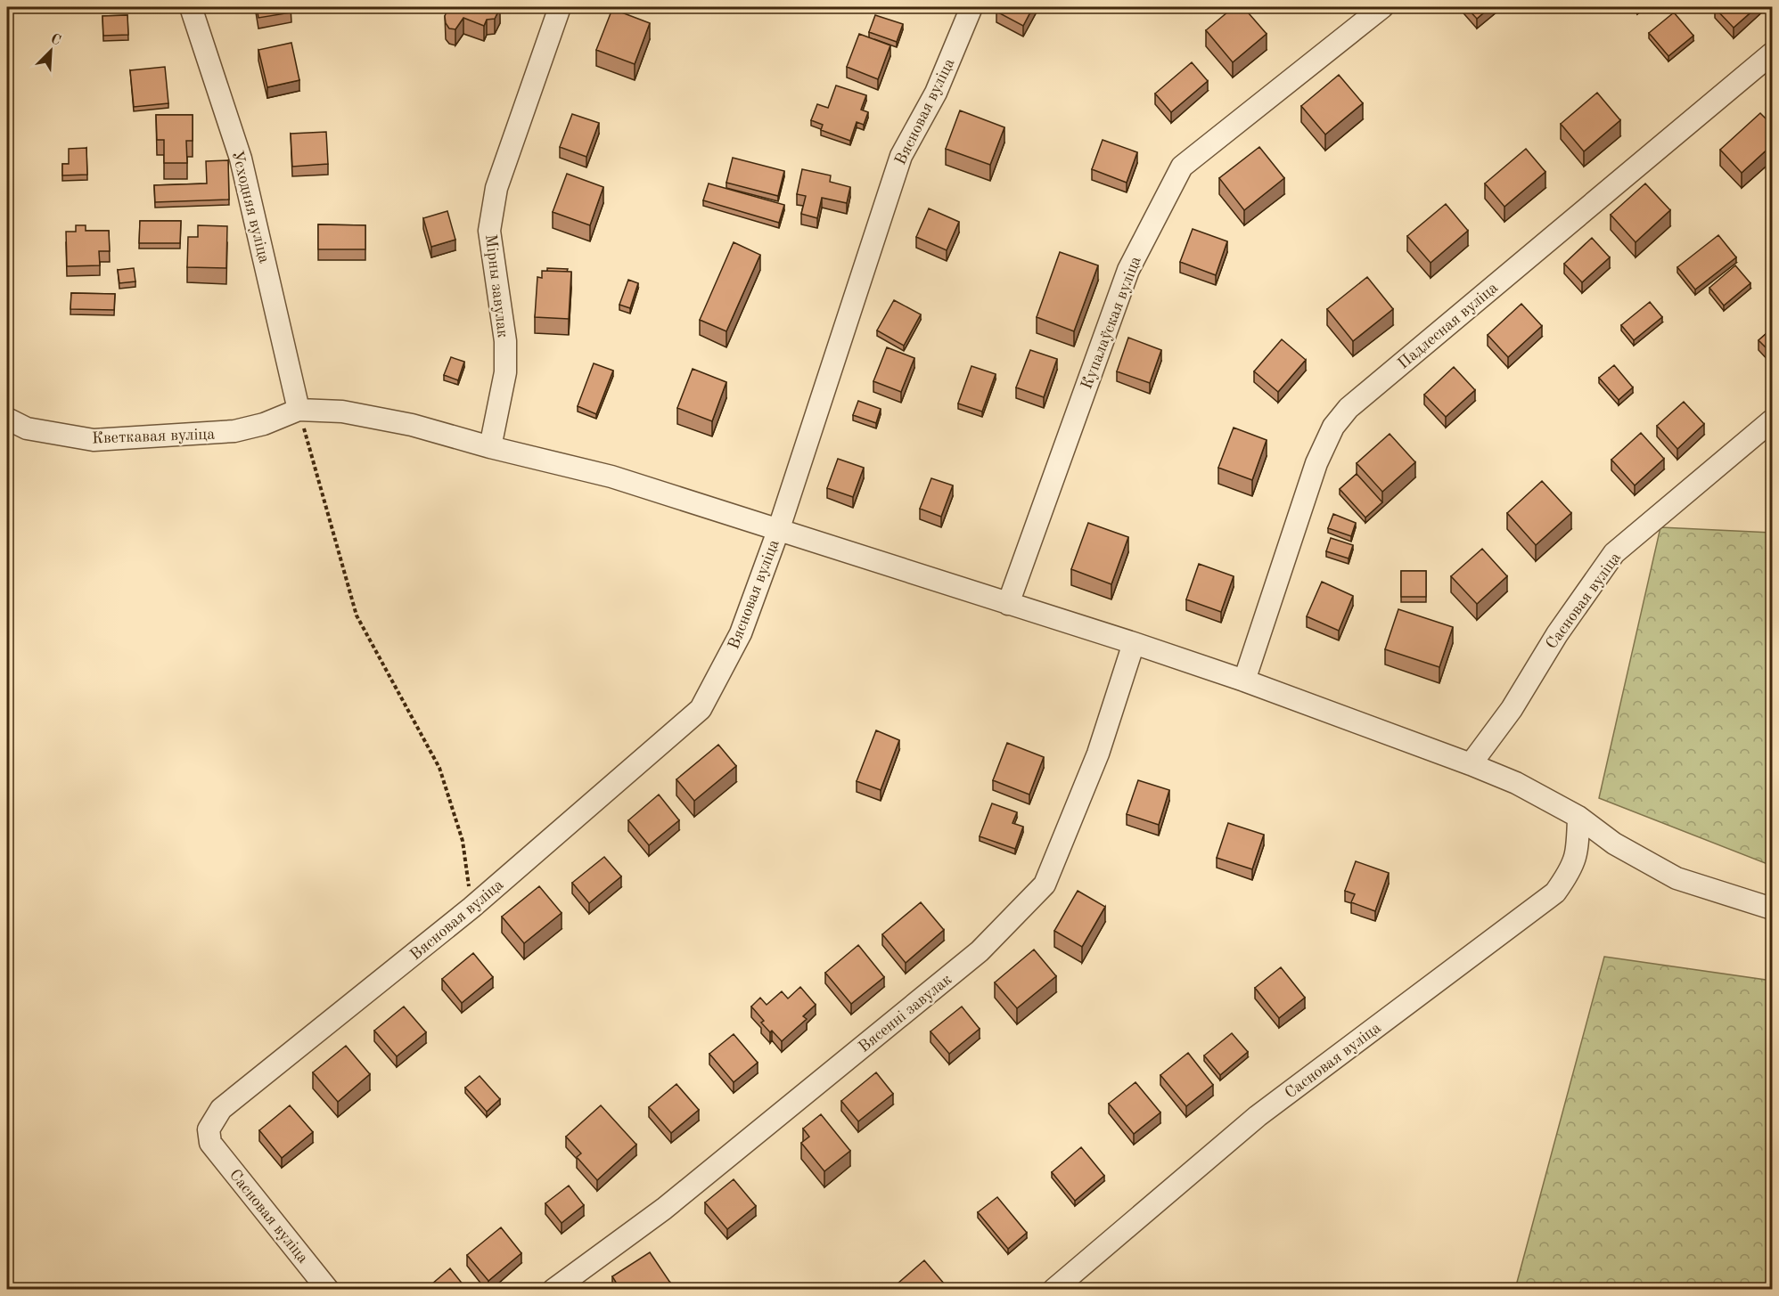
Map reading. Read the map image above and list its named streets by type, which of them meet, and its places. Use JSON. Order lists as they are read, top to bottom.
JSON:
{
  "streets": {
    "street": [
      "Вясновая вуліца",
      "Усходняя вуліца",
      "Мірны завулак",
      "Купалаўская вуліца",
      "Падлесная вуліца",
      "Кветкавая вуліца",
      "Сасновая вуліца",
      "Вясенні завулак"
    ]
  },
  "crossings": [
    ["Вясновая вуліца", "Сасновая вуліца"],
    ["Усходняя вуліца", "Кветкавая вуліца"]
  ],
  "north": "top right"
}
